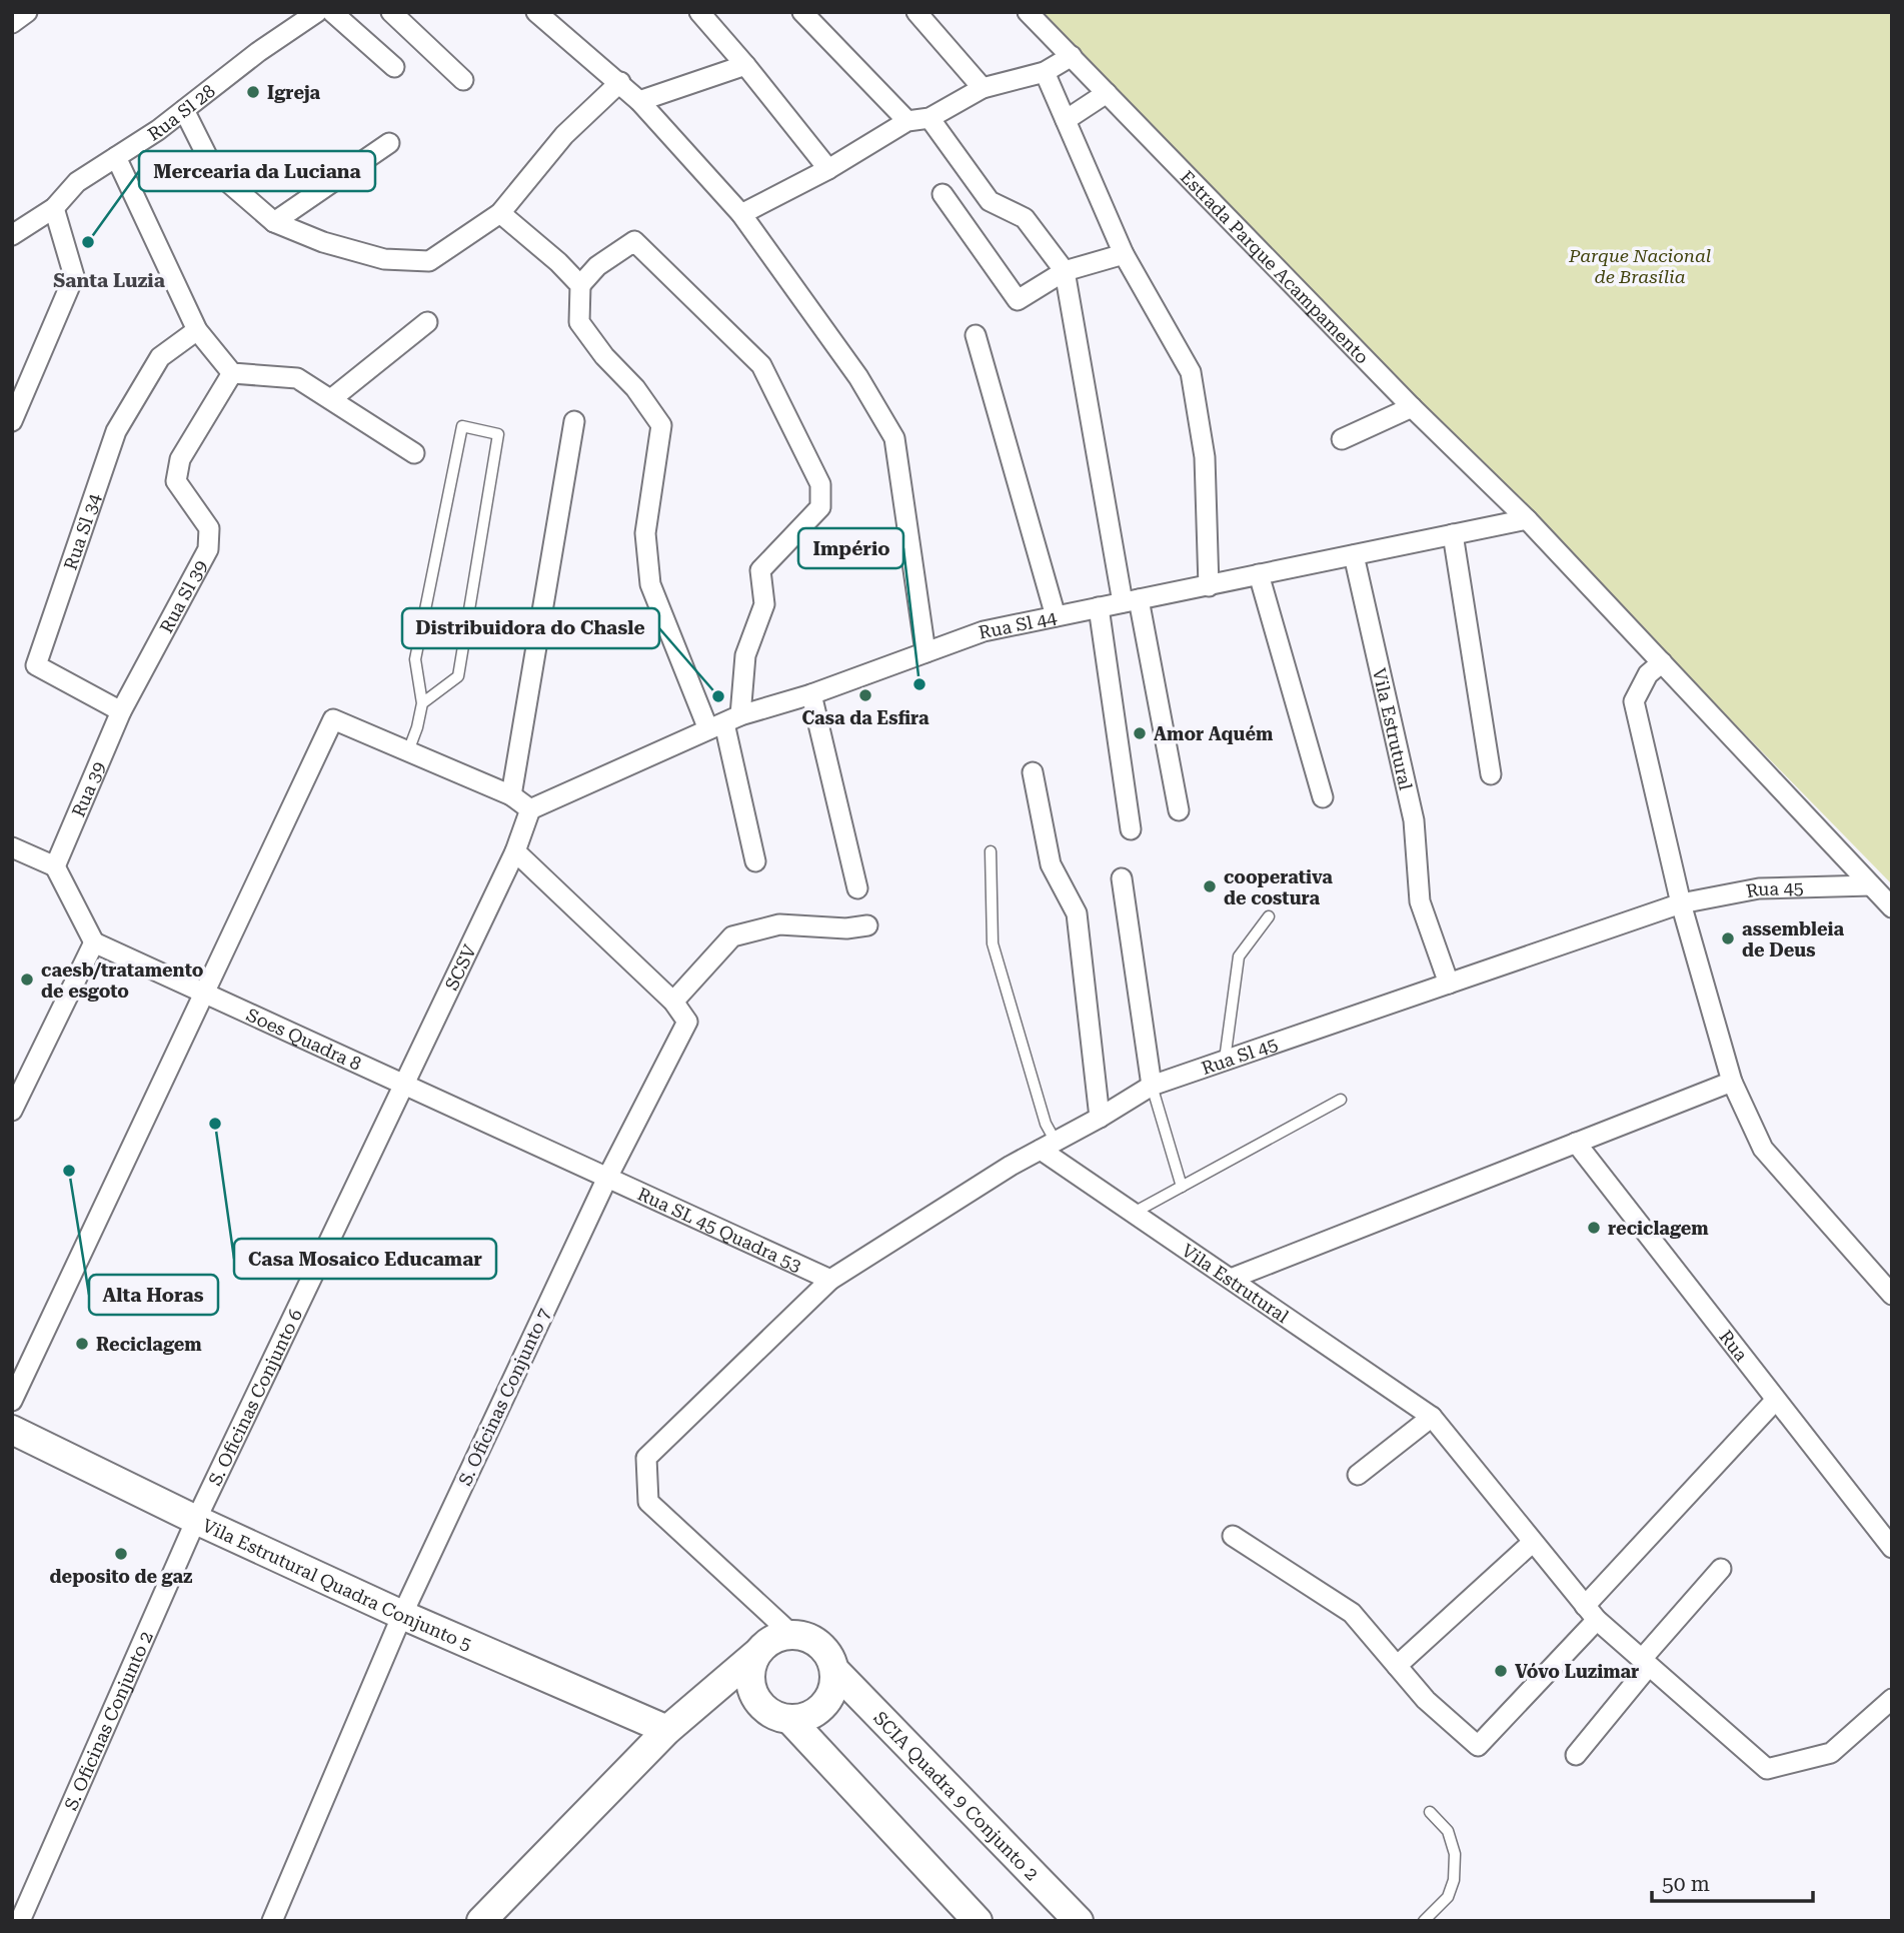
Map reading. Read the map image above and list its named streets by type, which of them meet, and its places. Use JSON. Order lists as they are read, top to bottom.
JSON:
{
  "streets": {
    "street": [
      "Rua Sl 28",
      "Estrada Parque Acampamento",
      "Rua Sl 34",
      "Rua Sl 39",
      "Rua Sl 44",
      "Vila Estrutural",
      "Rua 39",
      "Rua 45",
      "SCSV",
      "Soes Quadra 8",
      "Rua Sl 45",
      "Rua SL 45 Quadra 53",
      "Rua",
      "S. Oficinas Conjunto 6",
      "S. Oficinas Conjunto 7",
      "Vila Estrutural Quadra Conjunto 5",
      "S. Oficinas Conjunto 2",
      "SCIA Quadra 9 Conjunto 2"
    ]
  },
  "crossings": [
    ["Estrada Parque Acampamento", "Rua Sl 44"],
    ["Estrada Parque Acampamento", "Rua 45"],
    ["Rua Sl 34", "Rua Sl 39"],
    ["Rua Sl 34", "Rua 39"],
    ["Rua Sl 39", "Rua 39"],
    ["Rua Sl 44", "Vila Estrutural"],
    ["Rua Sl 44", "SCSV"],
    ["Vila Estrutural", "Rua Sl 45"],
    ["Rua 45", "Rua Sl 45"],
    ["SCSV", "Soes Quadra 8"],
    ["SCSV", "S. Oficinas Conjunto 6"],
    ["Soes Quadra 8", "Rua SL 45 Quadra 53"],
    ["Soes Quadra 8", "S. Oficinas Conjunto 6"],
    ["Soes Quadra 8", "S. Oficinas Conjunto 7"],
    ["Rua Sl 45", "Rua SL 45 Quadra 53"],
    ["Rua Sl 45", "SCIA Quadra 9 Conjunto 2"],
    ["Rua SL 45 Quadra 53", "S. Oficinas Conjunto 7"],
    ["S. Oficinas Conjunto 6", "Vila Estrutural Quadra Conjunto 5"],
    ["S. Oficinas Conjunto 6", "S. Oficinas Conjunto 2"],
    ["S. Oficinas Conjunto 7", "Vila Estrutural Quadra Conjunto 5"],
    ["Vila Estrutural Quadra Conjunto 5", "S. Oficinas Conjunto 2"]
  ],
  "districts": ["Santa Luzia"],
  "parks": ["Parque Nacional de Brasília"],
  "places": [
    "Igreja",
    "Mercearia da Luciana",
    "Império",
    "Casa da Esfira",
    "Distribuidora do Chasle",
    "Amor Aquém",
    "cooperativa de costura",
    "assembleia de Deus",
    "caesb/tratamento de esgoto",
    "Casa Mosaico Educamar",
    "Alta Horas",
    "reciclagem",
    "Reciclagem",
    "deposito de gaz",
    "Vóvo Luzimar"
  ],
  "scale_bar": "50 m"
}
